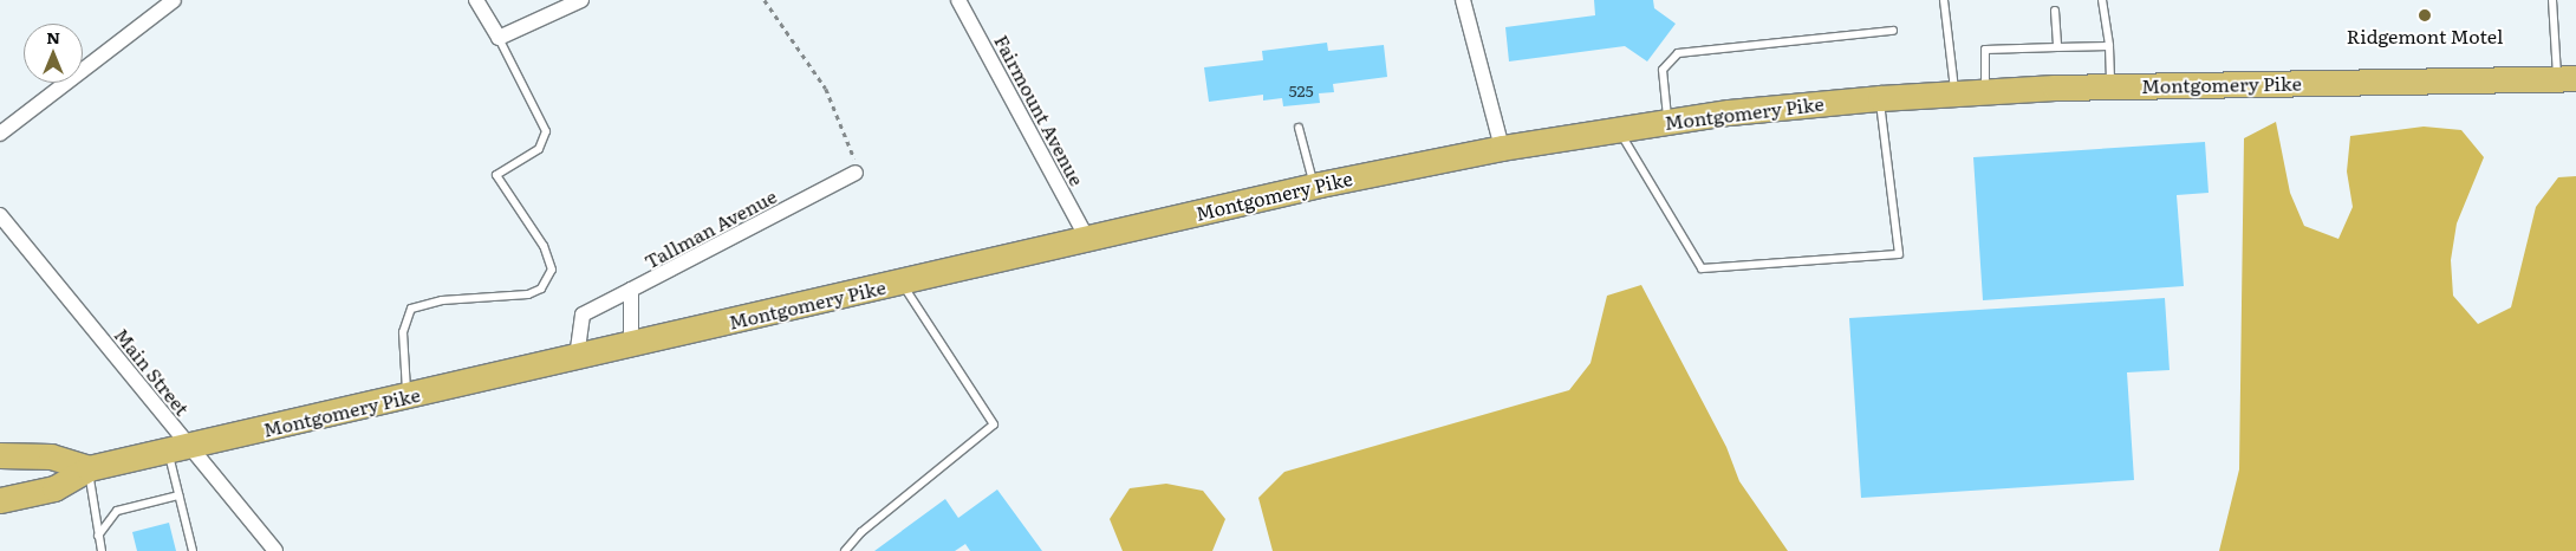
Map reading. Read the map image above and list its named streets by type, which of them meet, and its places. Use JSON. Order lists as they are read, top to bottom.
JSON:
{
  "streets": {
    "highway": ["Montgomery Pike"],
    "street": ["Fairmount Avenue", "Tallman Avenue", "Main Street"]
  },
  "crossings": [
    ["Montgomery Pike", "Fairmount Avenue"],
    ["Montgomery Pike", "Tallman Avenue"],
    ["Montgomery Pike", "Main Street"]
  ],
  "places": ["Ridgemont Motel"],
  "house_numbers": ["525"],
  "north": "top"
}
